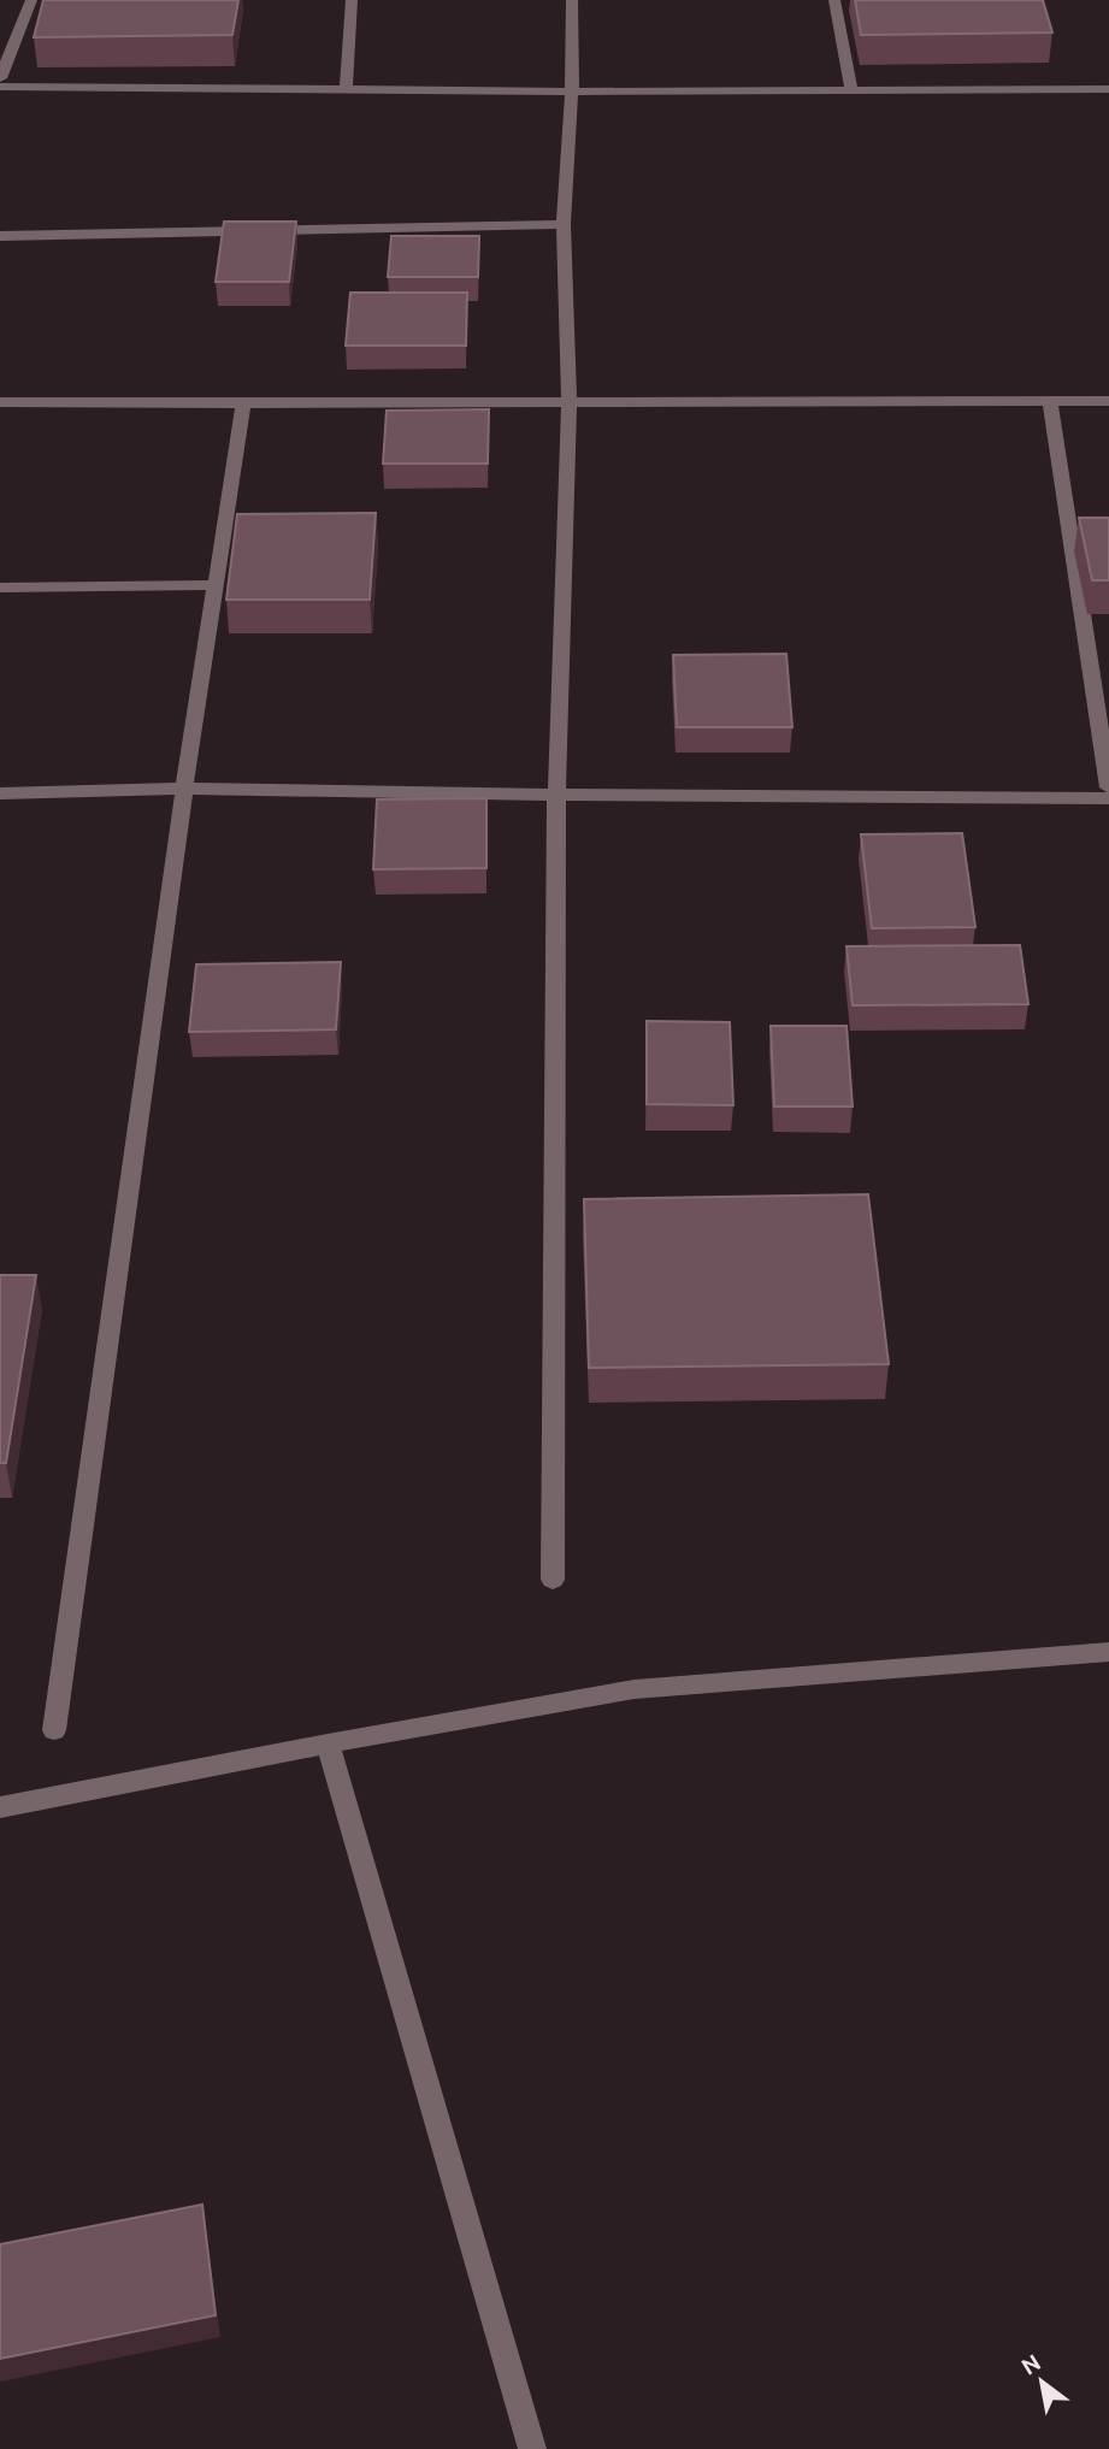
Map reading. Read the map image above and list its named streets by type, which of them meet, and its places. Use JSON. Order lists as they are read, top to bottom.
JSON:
{
  "north": "top left"
}
